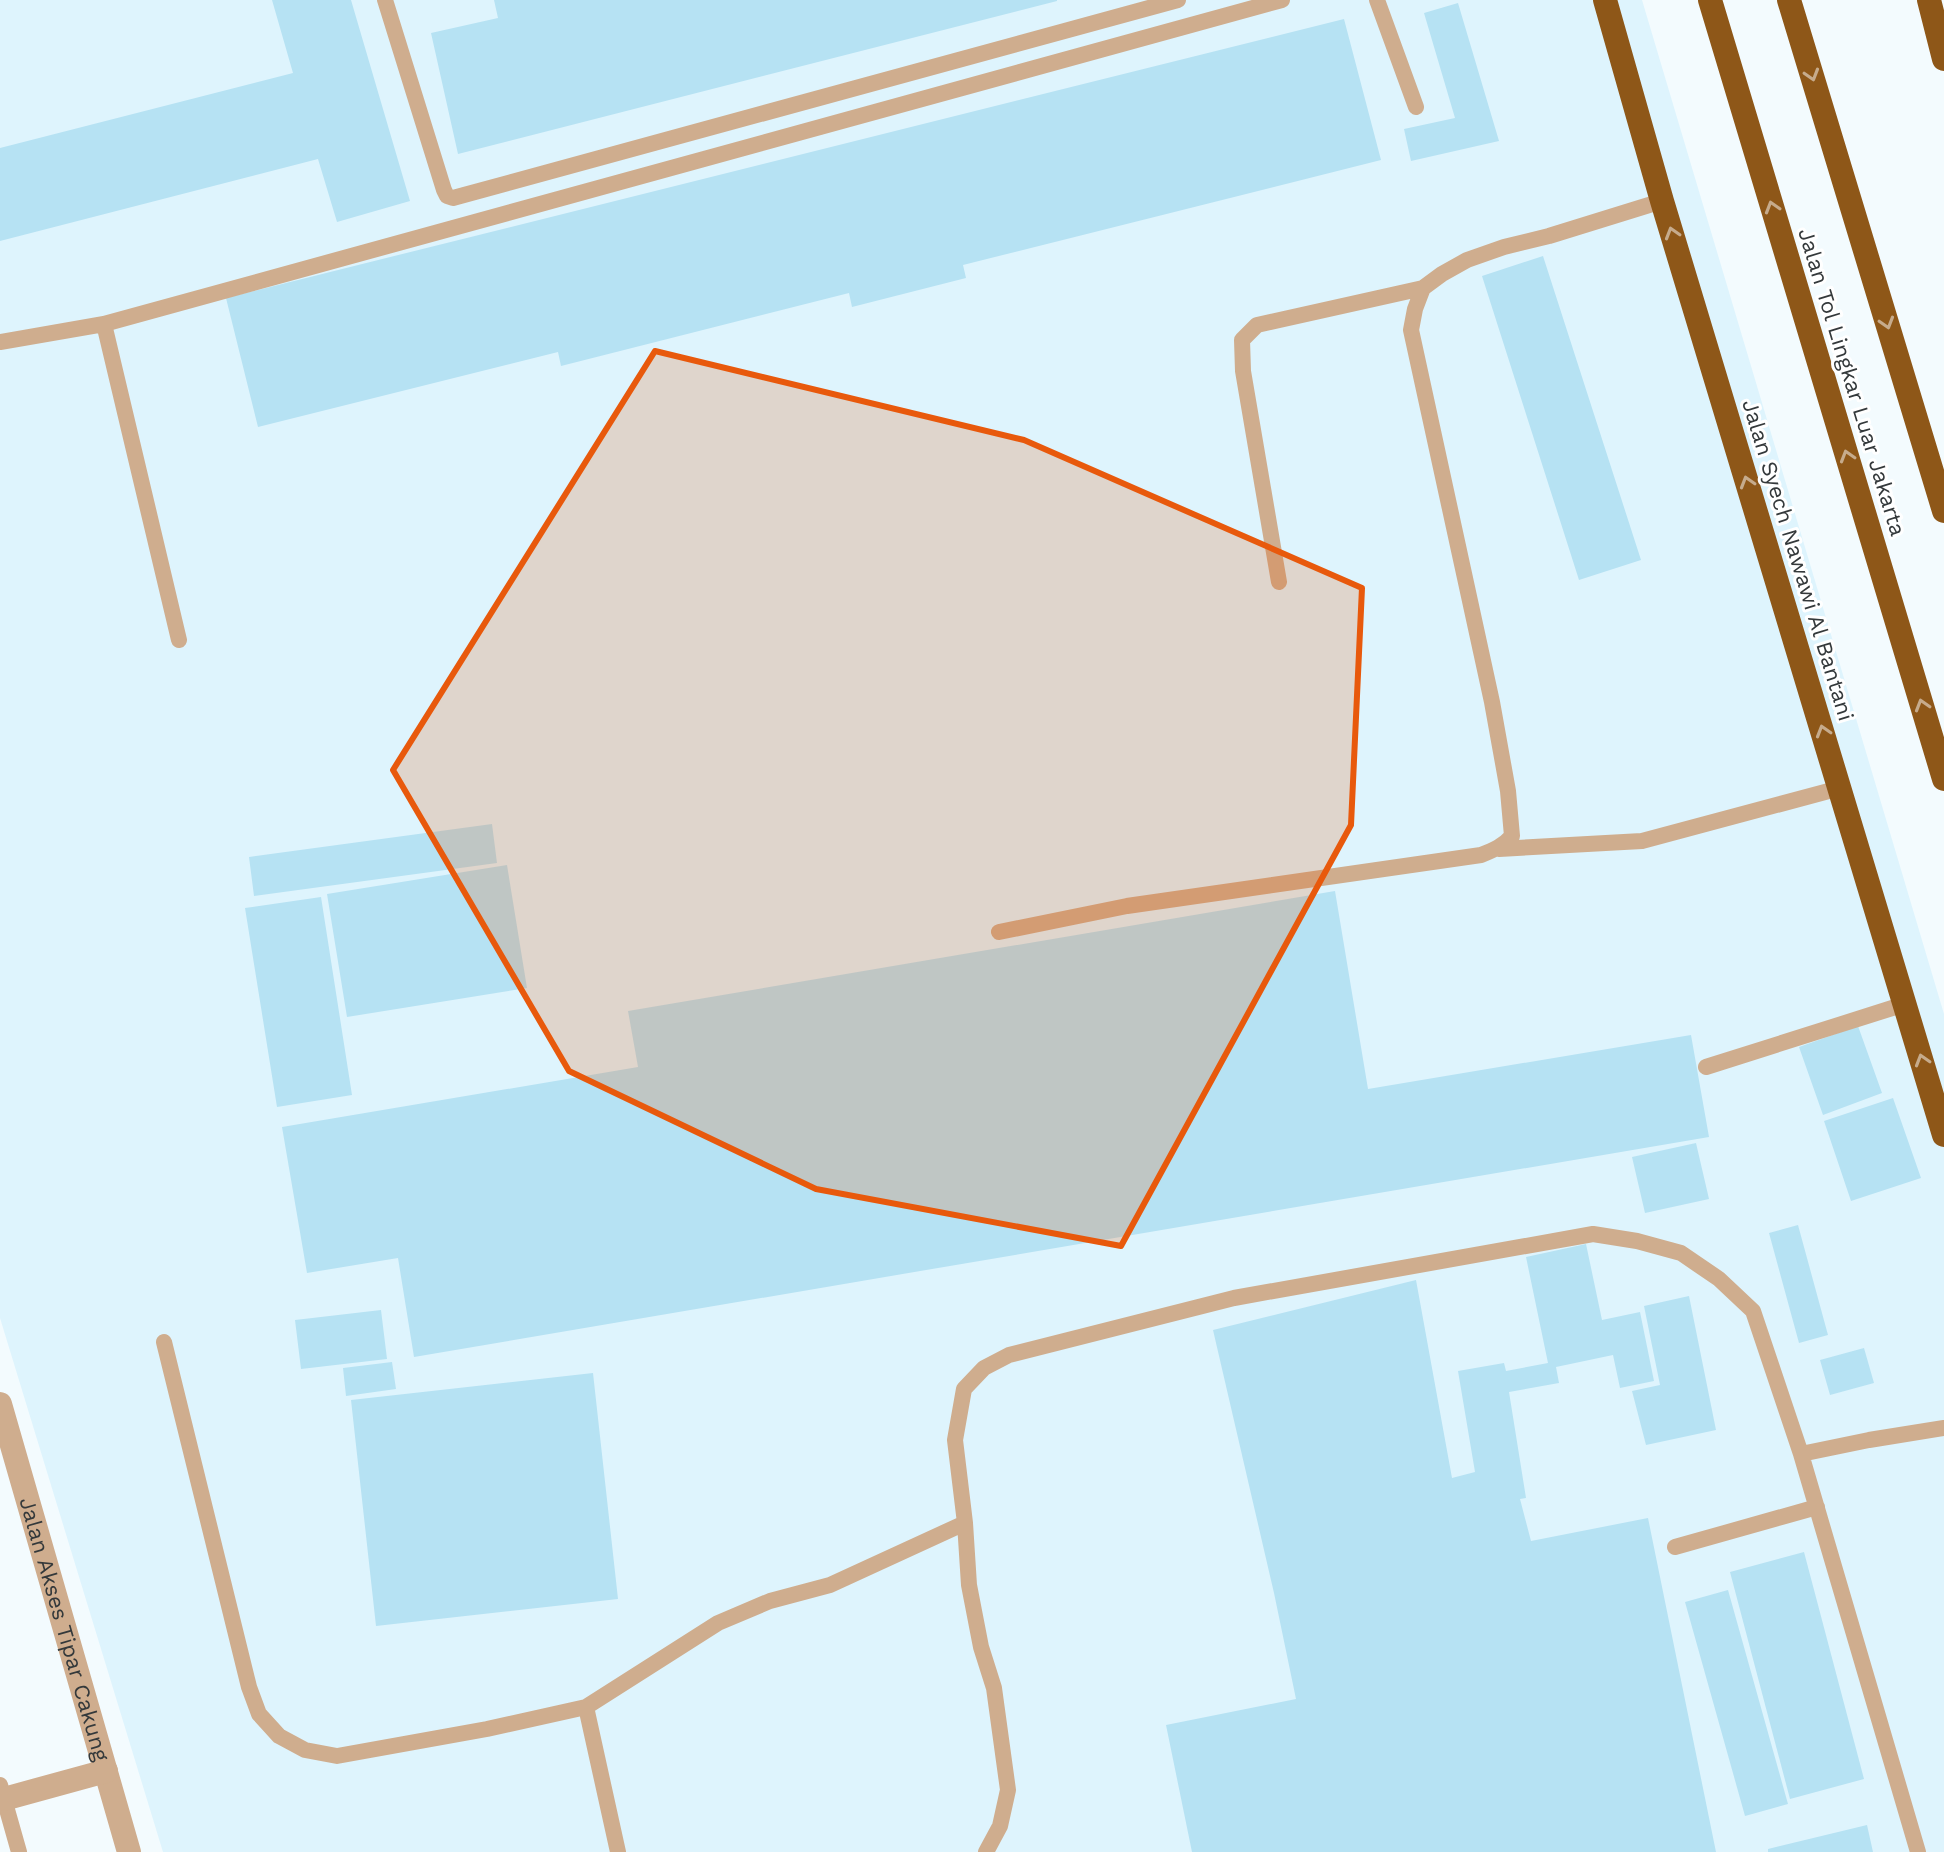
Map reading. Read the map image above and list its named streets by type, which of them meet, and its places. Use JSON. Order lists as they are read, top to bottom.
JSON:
{
  "streets": {
    "highway": ["Jalan Tol Lingkar Luar Jakarta", "Jalan Syech Nawawi Al Bantani"],
    "street": ["Jalan Akses Tipar Cakung"]
  }
}
